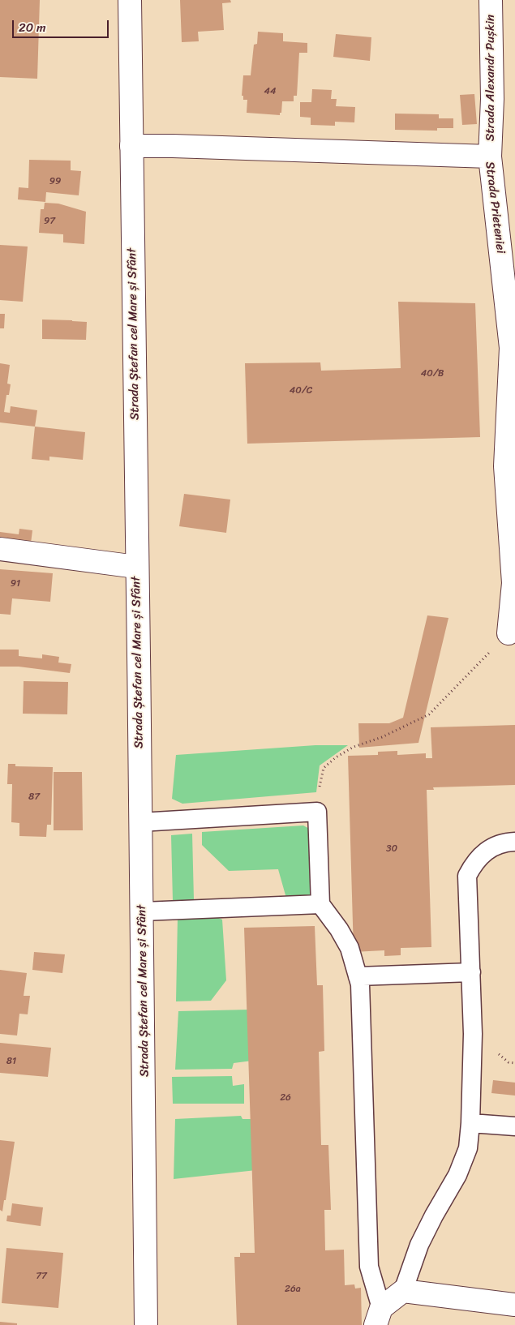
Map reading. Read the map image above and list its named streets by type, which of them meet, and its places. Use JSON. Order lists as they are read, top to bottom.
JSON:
{
  "streets": {
    "street": ["Strada Alexandr Pușkin", "Strada Prieteniei", "Strada Ștefan cel Mare și Sfânt"]
  },
  "crossings": [
    ["Strada Alexandr Pușkin", "Strada Prieteniei"],
    ["Strada Prieteniei", "Strada Ștefan cel Mare și Sfânt"]
  ],
  "house_numbers": [
    "44",
    "99",
    "97",
    "40/B",
    "40/C",
    "91",
    "87",
    "30",
    "81",
    "26",
    "77",
    "26a"
  ],
  "scale_bar": "20 m"
}
